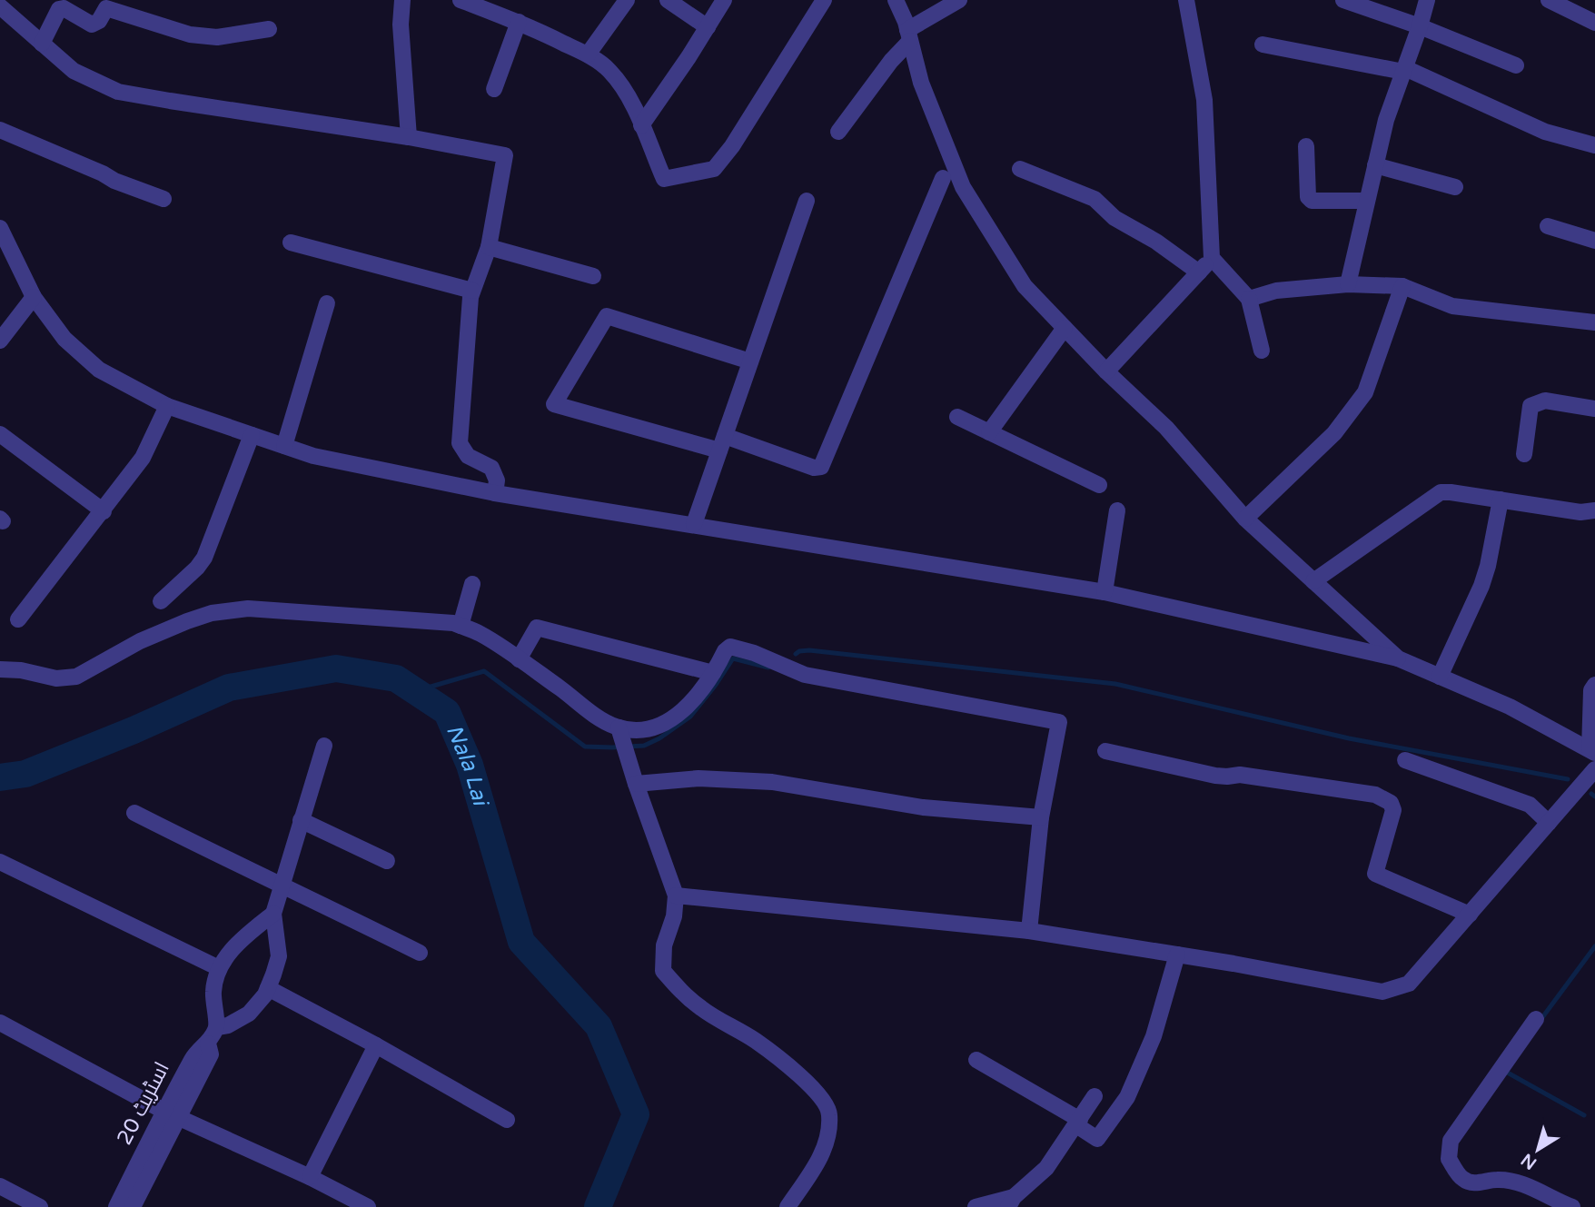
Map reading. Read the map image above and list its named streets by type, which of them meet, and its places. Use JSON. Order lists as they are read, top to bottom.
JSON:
{
  "streets": {
    "street": ["اسٹریٹ 20"]
  },
  "water": ["Nala Lai"],
  "north": "bottom left"
}
